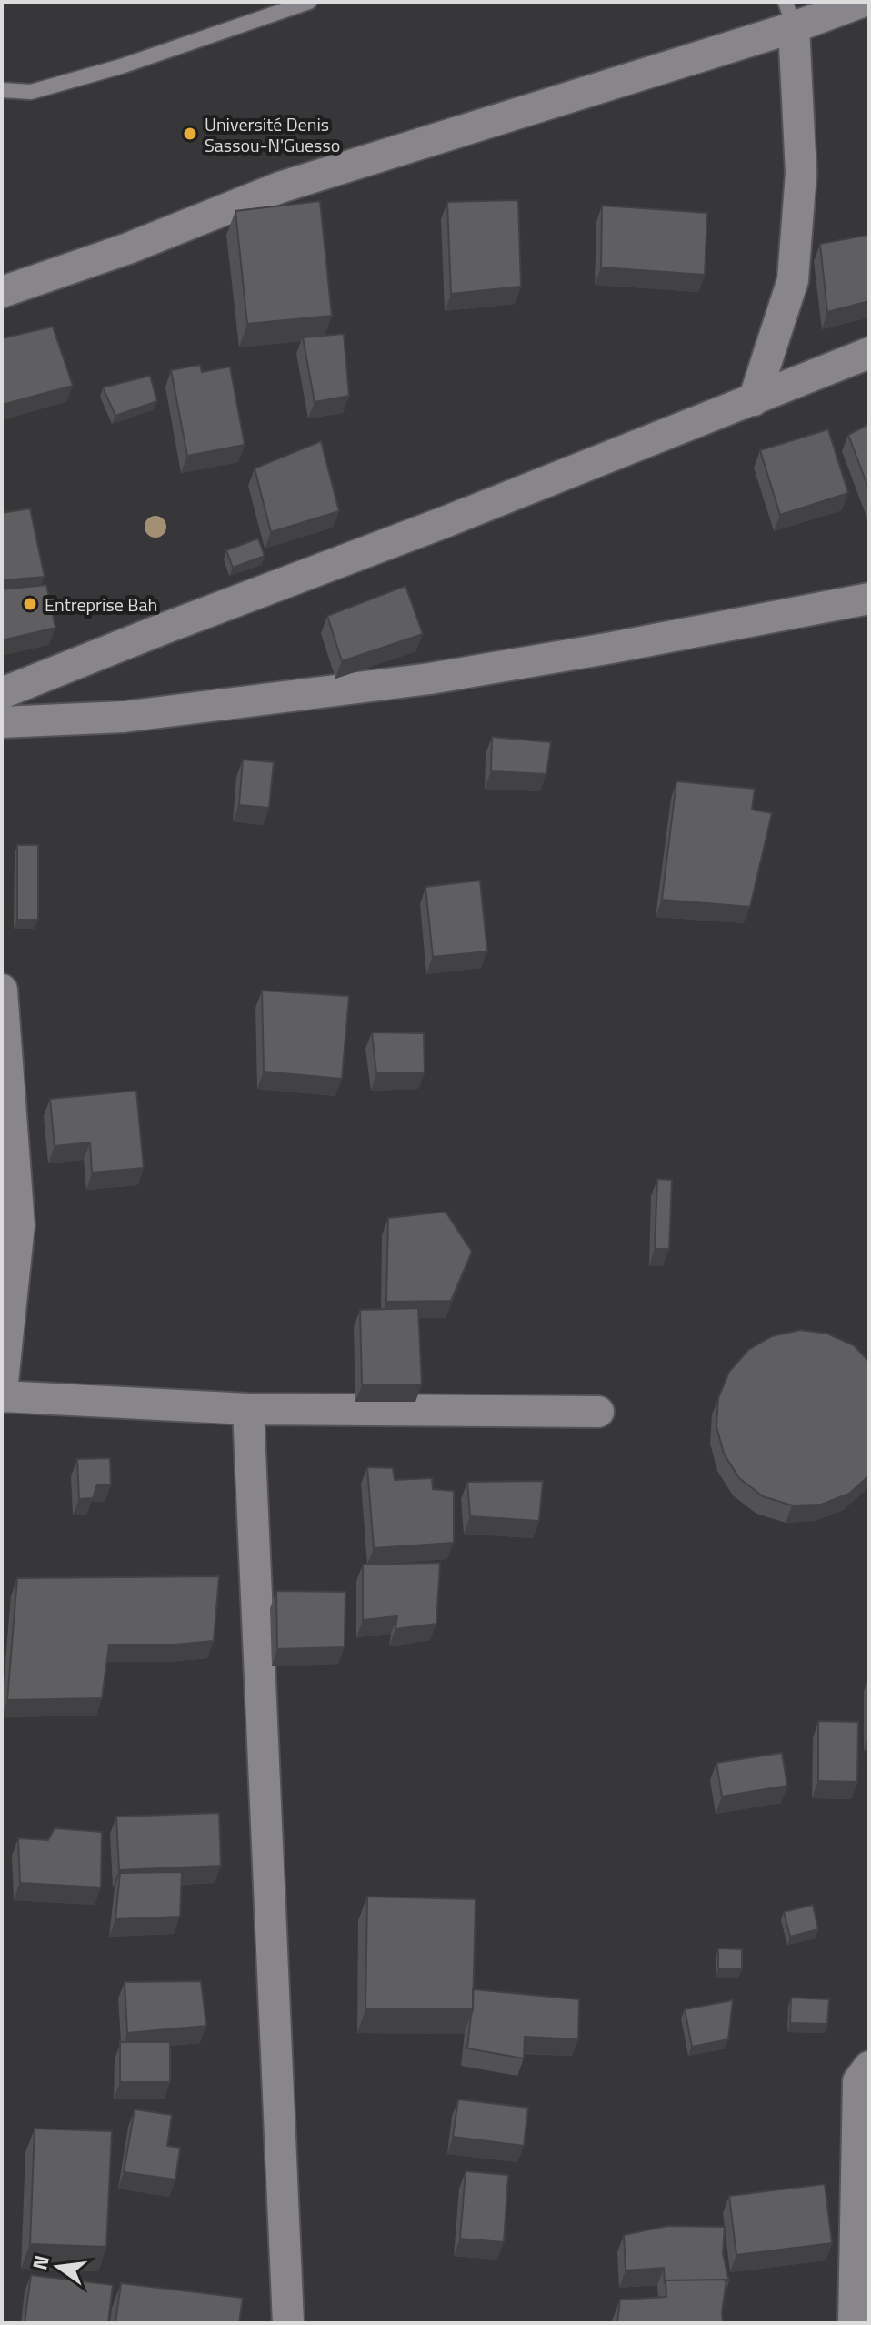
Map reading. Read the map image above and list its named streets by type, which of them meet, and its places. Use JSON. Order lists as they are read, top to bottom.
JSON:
{
  "places": ["Université Denis Sassou-N'Guesso", "Entreprise Bah"],
  "north": "left"
}
